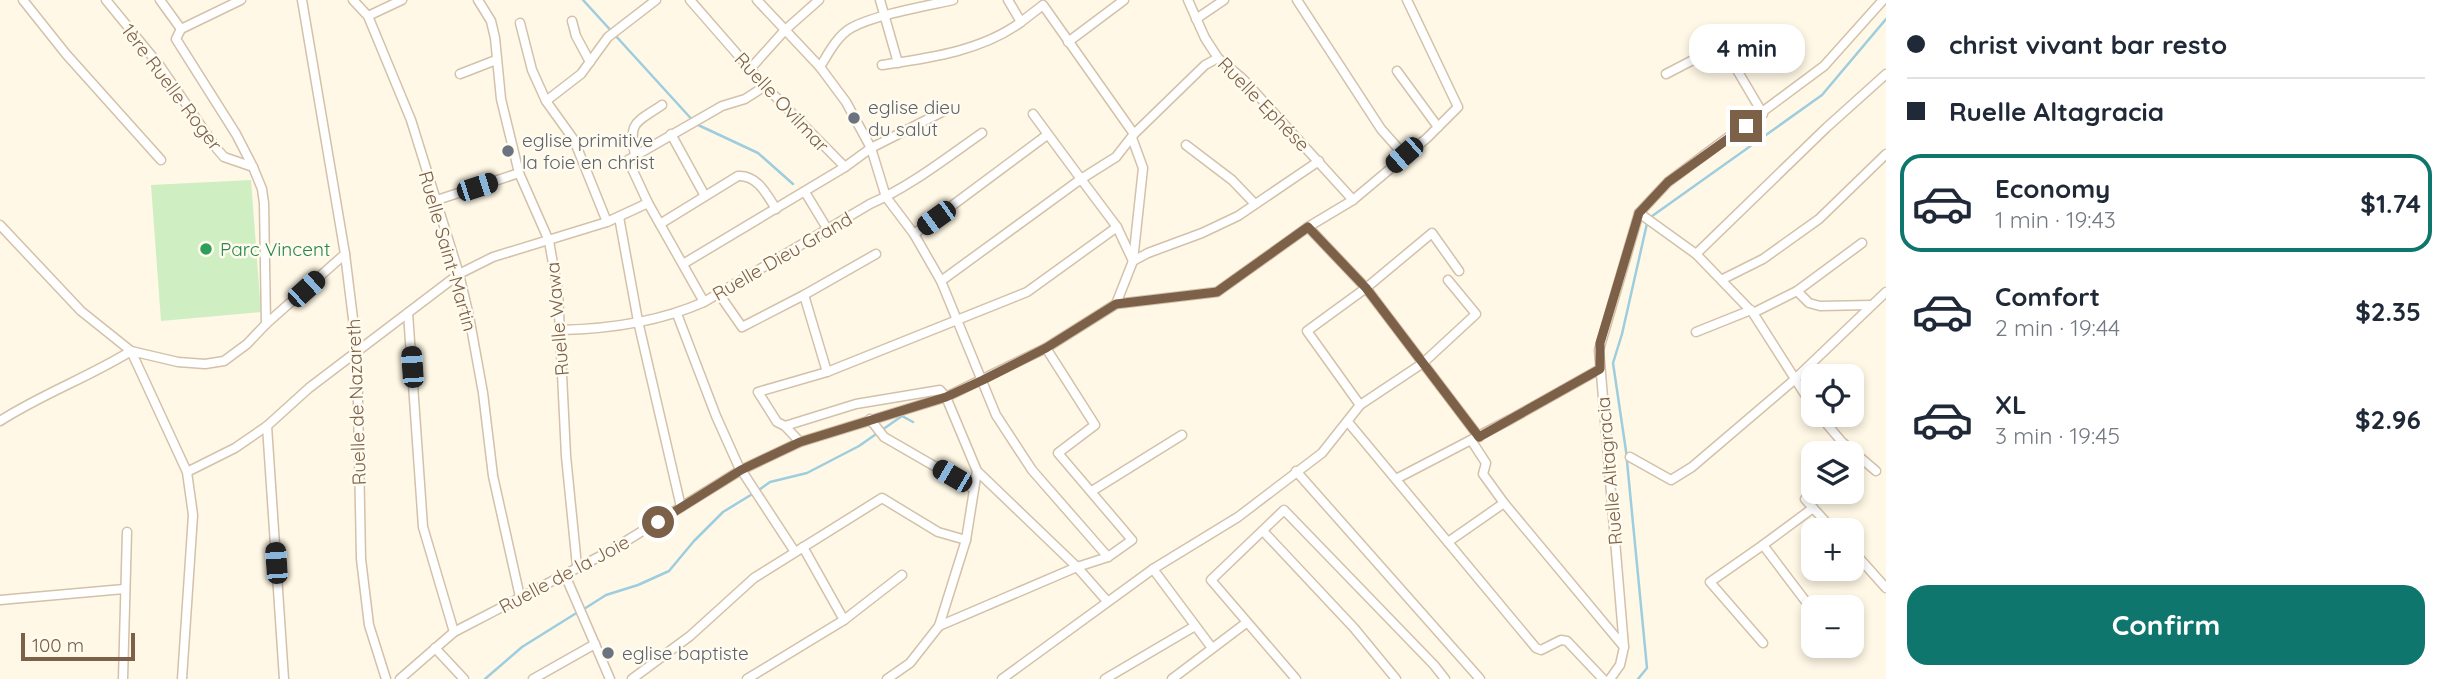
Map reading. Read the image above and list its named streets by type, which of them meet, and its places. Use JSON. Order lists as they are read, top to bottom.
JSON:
{
  "streets": {
    "street": [
      "1ère Ruelle Roger",
      "Ruelle Ovilmar",
      "Ruelle Ephése",
      "Ruelle Saint-Martin",
      "Ruelle Dieu Grand",
      "Ruelle Wawa",
      "Ruelle de Nazareth",
      "Ruelle Altagracia",
      "Ruelle de la Joie"
    ]
  },
  "crossings": [
    ["Ruelle Ephése", "Ruelle de la Joie"],
    ["Ruelle Saint-Martin", "Ruelle de la Joie"],
    ["Ruelle Dieu Grand", "Ruelle Wawa"],
    ["Ruelle Wawa", "Ruelle de la Joie"]
  ],
  "places": [
    "eglise dieu du salut",
    "eglise primitive la foie en christ",
    "Parc Vincent",
    "eglise baptiste"
  ],
  "scale_bar": "100 m",
  "page": {
    "banner": ["christ vivant bar resto", "Ruelle Altagracia"],
    "bubble": "4 min",
    "list": [
      {
        "name": "Economy",
        "note": "1 min · 19:43",
        "value": "$1.74"
      },
      {
        "name": "Comfort",
        "note": "2 min · 19:44",
        "value": "$2.35"
      },
      {
        "name": "XL",
        "note": "3 min · 19:45",
        "value": "$2.96"
      }
    ],
    "map_buttons": ["+", "−"],
    "buttons": "Confirm",
    "scale": "100 m"
  }
}
